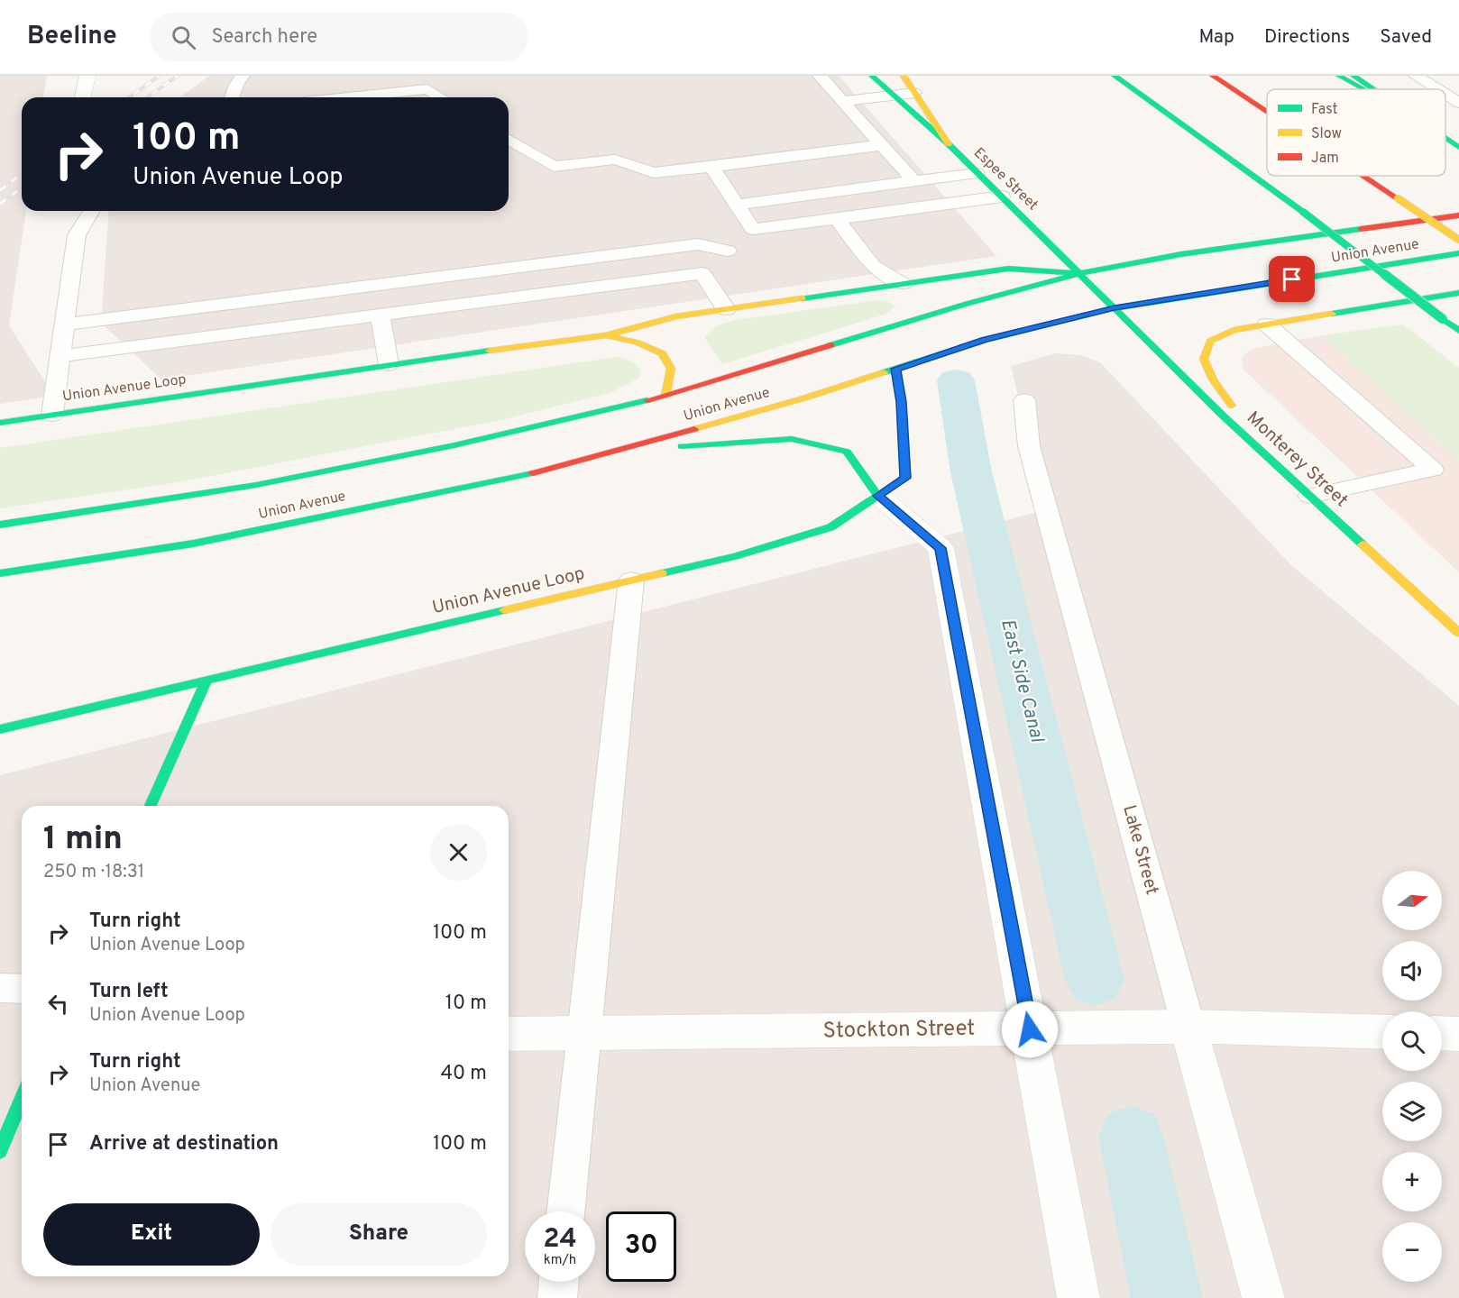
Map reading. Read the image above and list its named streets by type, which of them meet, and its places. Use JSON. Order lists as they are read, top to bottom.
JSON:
{
  "streets": {
    "main road": [
      "Espee Street",
      "Union Avenue",
      "Union Avenue Loop",
      "Monterey Street"
    ],
    "street": ["Lake Street", "Stockton Street"]
  },
  "crossings": [
    ["Espee Street", "Union Avenue"],
    ["Espee Street", "Monterey Street"],
    ["Union Avenue", "Union Avenue Loop"],
    ["Union Avenue", "Monterey Street"],
    ["Lake Street", "Stockton Street"]
  ],
  "water": ["East Side Canal"],
  "legend": ["Fast", "Slow", "Jam"],
  "north": "right",
  "page": {
    "header": "Beeline",
    "search": "Search here",
    "nav": ["Map", "Directions", "Saved"],
    "turn": ["100 m", "Union Avenue Loop"],
    "heading": ["1 min", "250 m · 18:31"],
    "map_buttons": ["+", "−"],
    "list": [
      {
        "name": "Turn right",
        "note": "Union Avenue Loop",
        "value": "100 m"
      },
      {
        "name": "Turn left",
        "note": "Union Avenue Loop",
        "value": "10 m"
      },
      {
        "name": "Turn right",
        "note": "Union Avenue",
        "value": "40 m"
      },
      {
        "name": "Arrive at destination",
        "value": "100 m"
      }
    ],
    "buttons": ["Exit", "Share"],
    "speed": "24 km/h",
    "limit": "30"
  }
}
